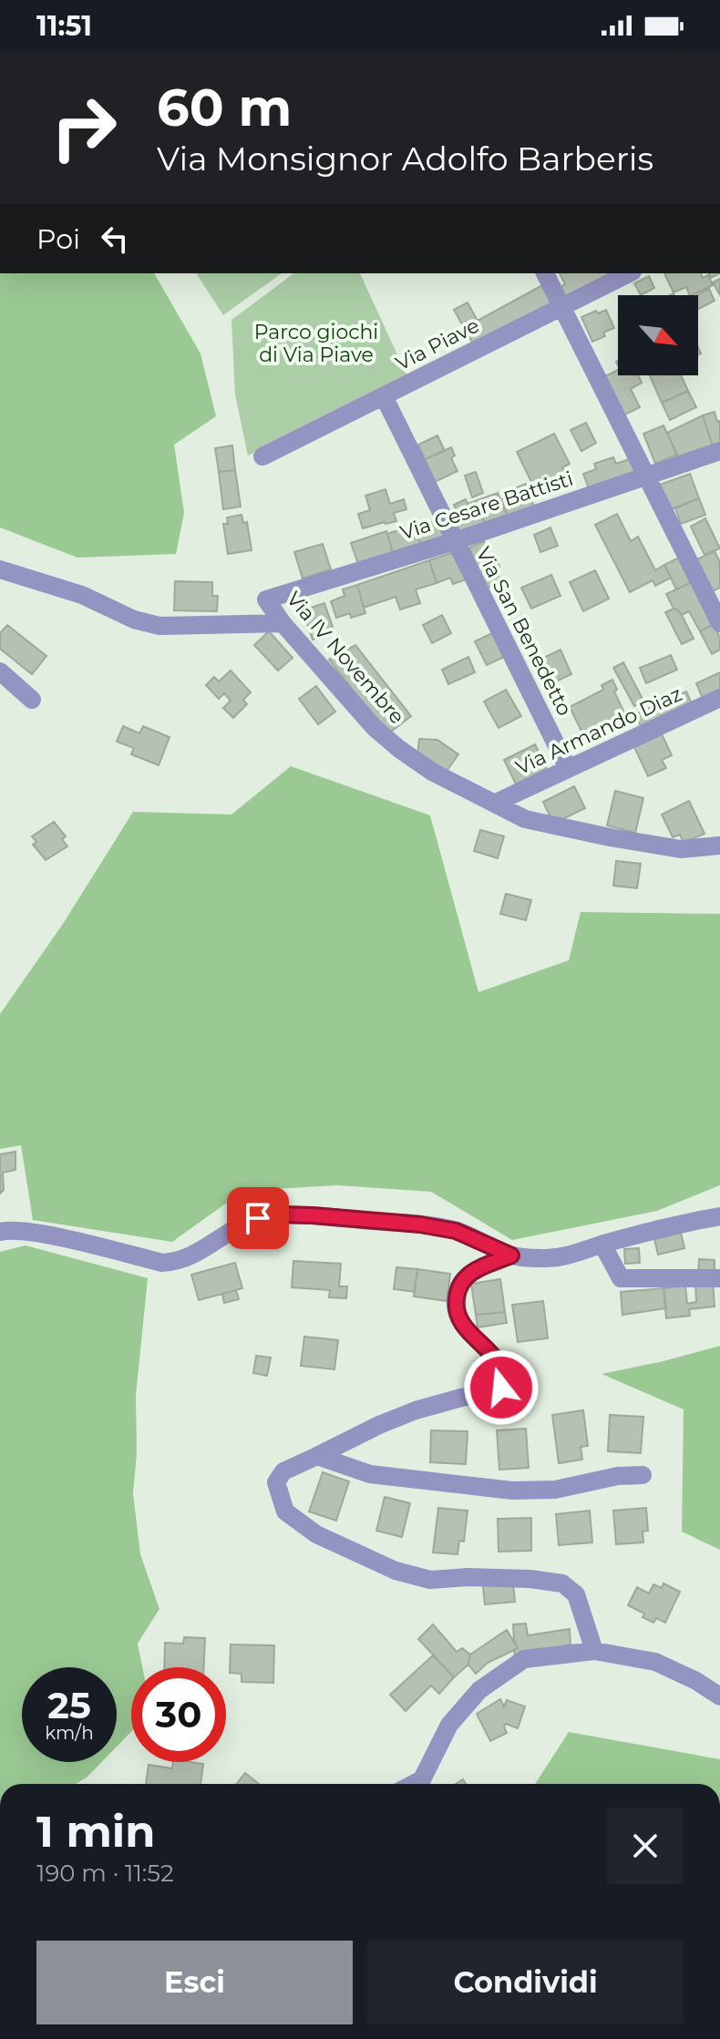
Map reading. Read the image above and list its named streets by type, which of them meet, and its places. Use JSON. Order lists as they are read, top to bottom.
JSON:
{
  "streets": {
    "street": [
      "Via Piave",
      "Via Cesare Battisti",
      "Via San Benedetto",
      "Via IV Novembre",
      "Via Armando Diaz"
    ]
  },
  "crossings": [
    ["Via Piave", "Via San Benedetto"],
    ["Via Cesare Battisti", "Via San Benedetto"],
    ["Via Cesare Battisti", "Via IV Novembre"],
    ["Via San Benedetto", "Via Armando Diaz"],
    ["Via IV Novembre", "Via Armando Diaz"]
  ],
  "parks": ["Parco giochi di Via Piave"],
  "north": "bottom right",
  "page": {
    "status": "11:51",
    "turn": ["60 m", "Via Monsignor Adolfo Barberis"],
    "then": "Poi",
    "speed": "25 km/h",
    "limit": "30",
    "heading": ["1 min", "190 m · 11:52"],
    "buttons": ["Esci", "Condividi"]
  }
}
